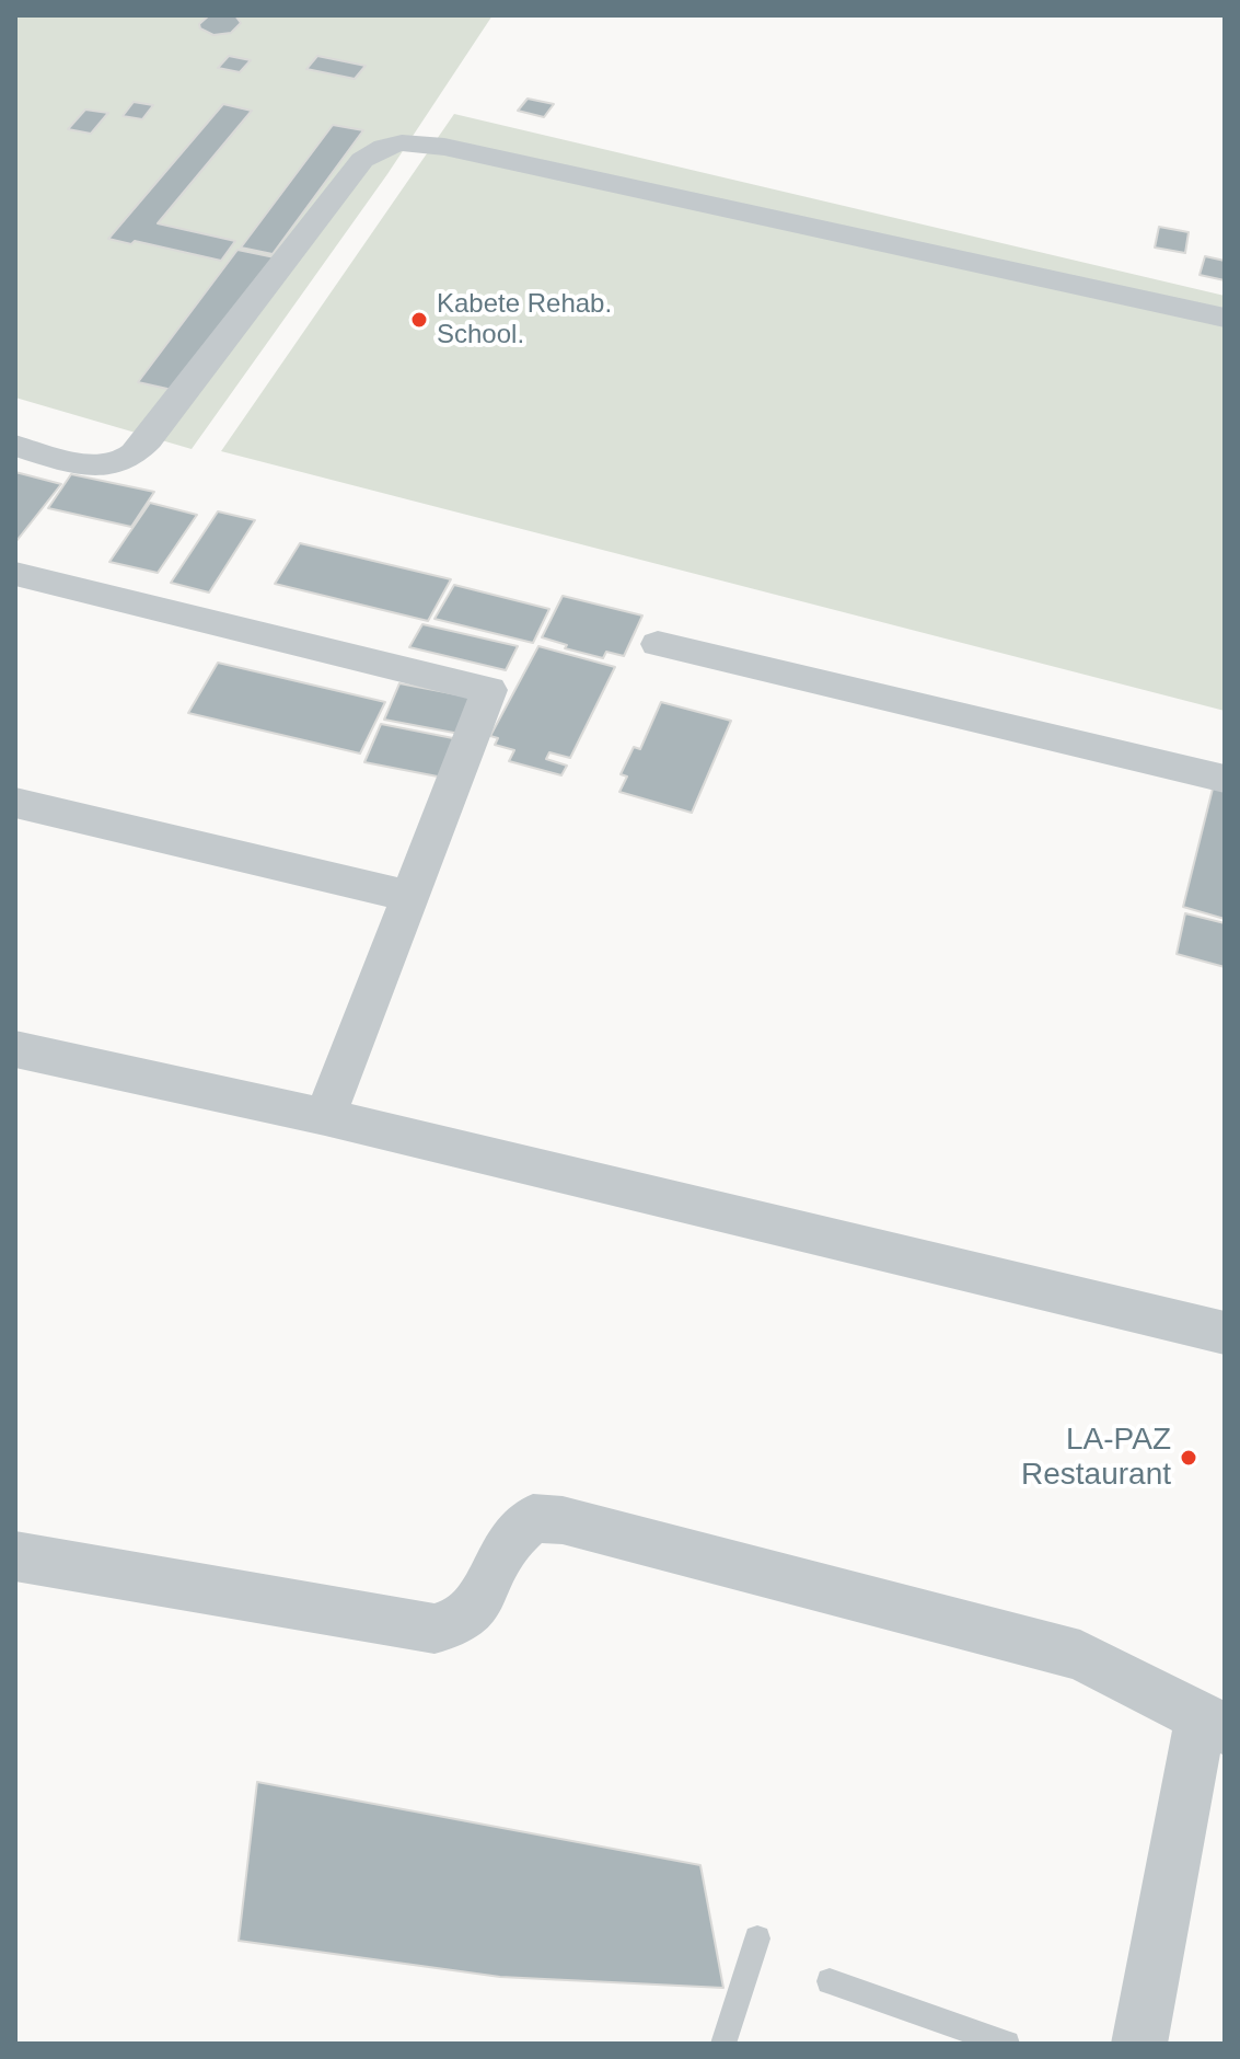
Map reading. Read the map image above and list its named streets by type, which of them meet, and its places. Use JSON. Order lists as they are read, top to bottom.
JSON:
{
  "places": ["Kabete Rehab. School.", "LA-PAZ Restaurant"]
}
